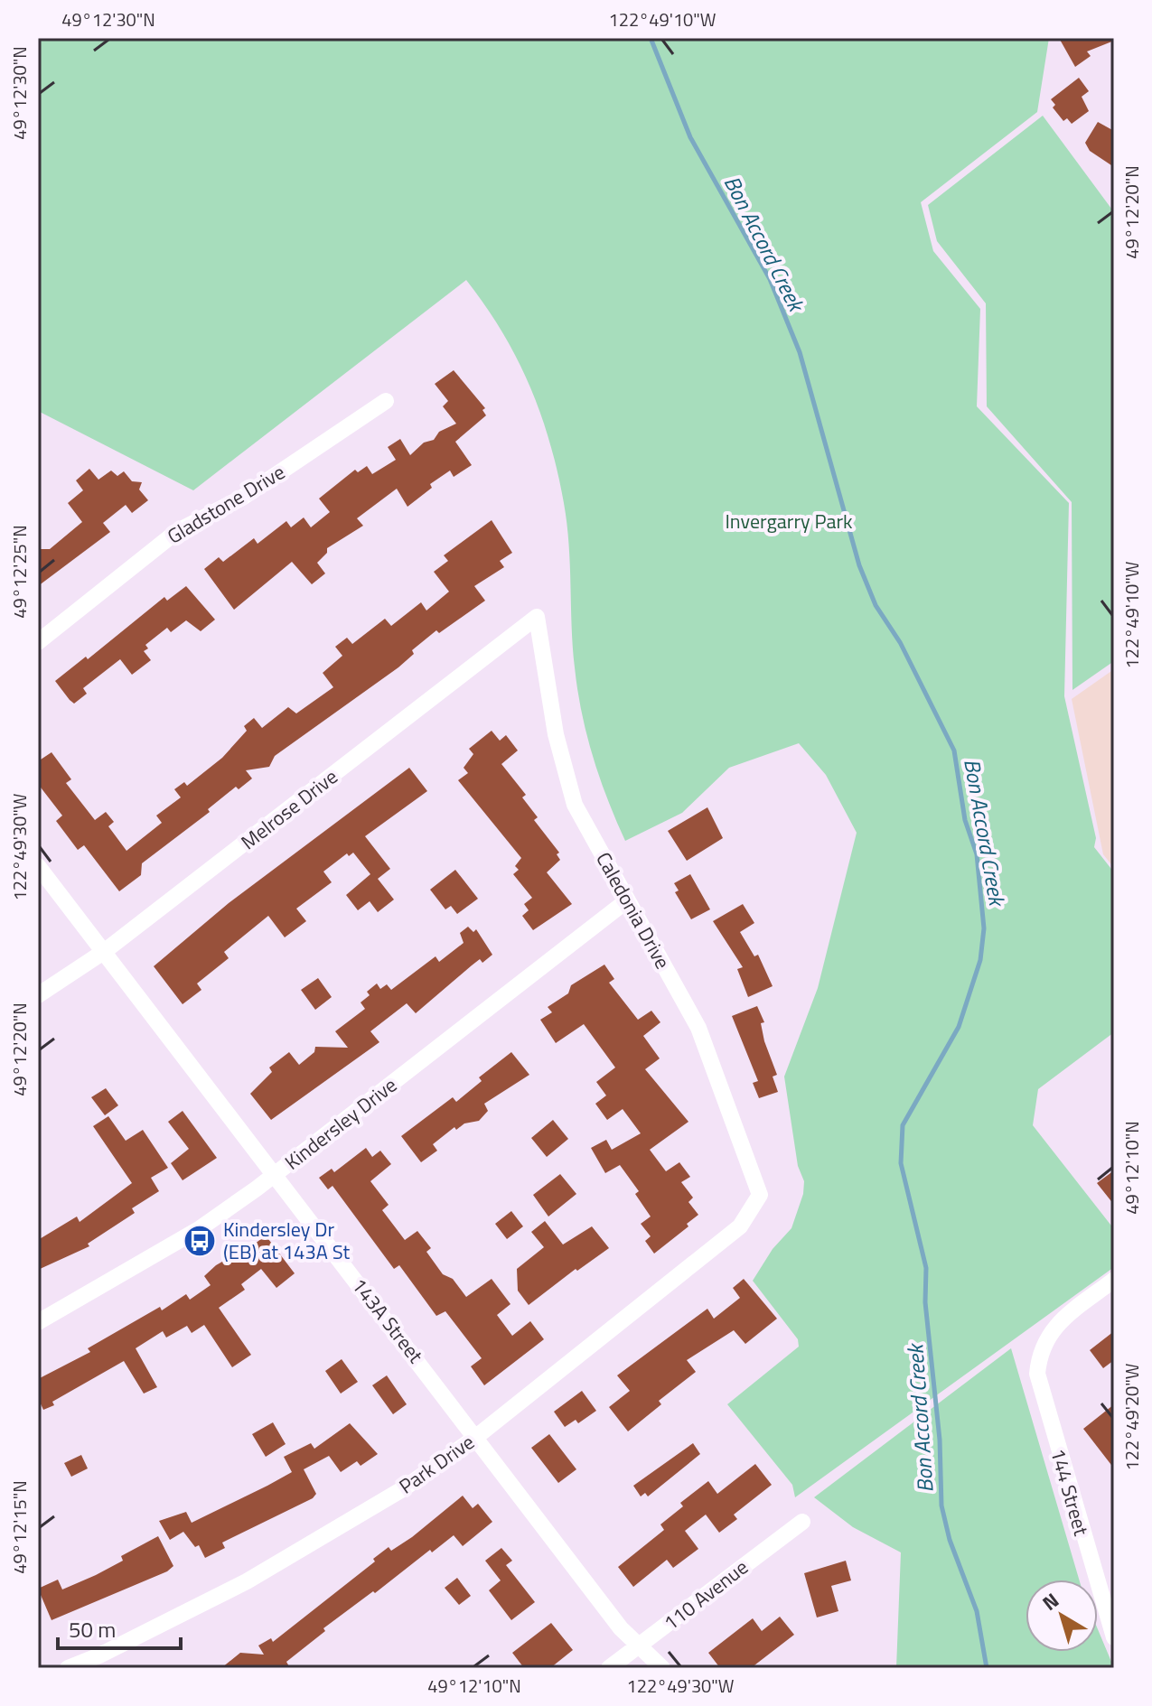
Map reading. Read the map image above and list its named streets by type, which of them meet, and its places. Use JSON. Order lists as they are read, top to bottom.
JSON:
{
  "streets": {
    "street": [
      "Gladstone Drive",
      "Melrose Drive",
      "Caledonia Drive",
      "Kindersley Drive",
      "143A Street",
      "Park Drive",
      "144 Street",
      "110 Avenue"
    ]
  },
  "crossings": [
    ["Melrose Drive", "Caledonia Drive"],
    ["Melrose Drive", "143A Street"],
    ["Caledonia Drive", "Kindersley Drive"],
    ["Caledonia Drive", "Park Drive"],
    ["Kindersley Drive", "143A Street"],
    ["143A Street", "Park Drive"],
    ["143A Street", "110 Avenue"]
  ],
  "water": ["Bon Accord Creek"],
  "parks": ["Invergarry Park"],
  "places": {
    "bus stop": ["Kindersley Dr (EB) at 143A St"]
  },
  "scale_bar": "50 m",
  "north": "top left",
  "coordinates": [
    "49°12'30\"N",
    "122°49'10\"W",
    "49°12'20\"N",
    "49°12'25\"N",
    "122°49'30\"W",
    "49°12'10\"N",
    "122°49'20\"W",
    "49°12'15\"N"
  ]
}
